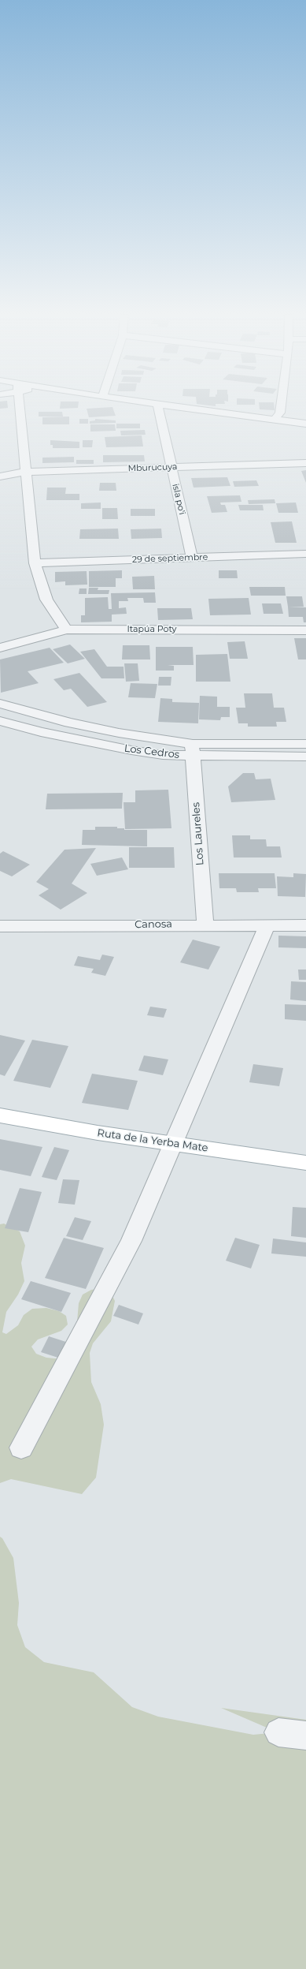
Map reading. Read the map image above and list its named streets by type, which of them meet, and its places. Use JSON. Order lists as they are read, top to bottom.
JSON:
{
  "streets": {
    "main road": ["Ruta de la Yerba Mate"],
    "street": [
      "Mburucuya",
      "isla po'i",
      "29 de septiembre",
      "Itapúa Poty",
      "Los Cedros",
      "Los Laureles",
      "Canosa"
    ]
  },
  "crossings": [
    ["Mburucuya", "isla po'i"],
    ["isla po'i", "29 de septiembre"],
    ["Los Cedros", "Los Laureles"],
    ["Los Laureles", "Canosa"]
  ]
}
